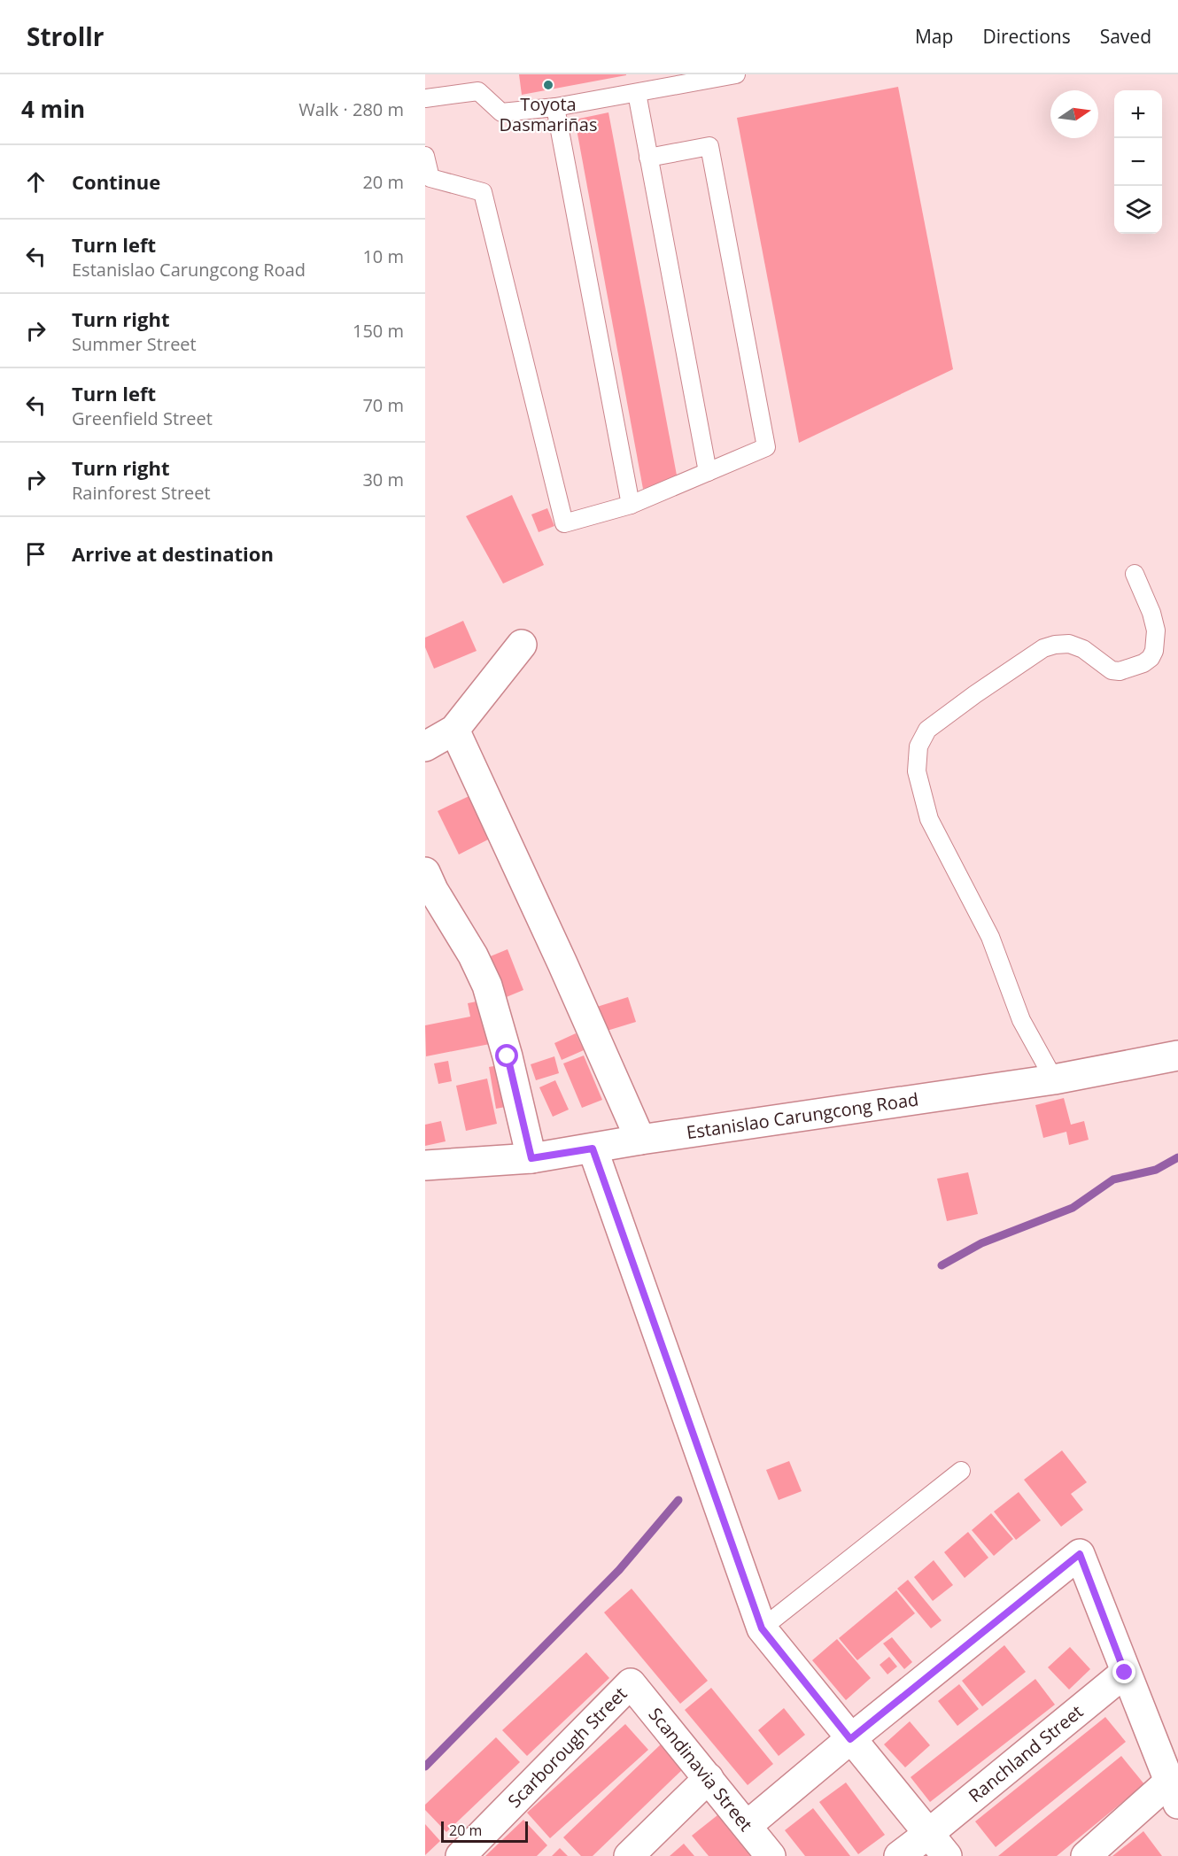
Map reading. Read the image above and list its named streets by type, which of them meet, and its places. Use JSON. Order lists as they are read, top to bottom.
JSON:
{
  "streets": {
    "street": [
      "Estanislao Carungcong Road",
      "Scarborough Street",
      "Ranchland Street",
      "Scandinavia Street"
    ]
  },
  "crossings": [
    ["Scarborough Street", "Scandinavia Street"]
  ],
  "places": ["Toyota Dasmariñas"],
  "scale_bar": "20 m",
  "north": "right",
  "page": {
    "header": "Strollr",
    "nav": ["Map", "Directions", "Saved"],
    "heading": ["4 min", "Walk · 280 m"],
    "map_buttons": ["+", "−"],
    "list": [
      ["Continue", "20 m"],
      ["Turn left", "Estanislao Carungcong Road", "10 m"],
      ["Turn right", "Summer Street", "150 m"],
      ["Turn left", "Greenfield Street", "70 m"],
      ["Turn right", "Rainforest Street", "30 m"],
      "Arrive at destination"
    ],
    "scale": "20 m"
  }
}
